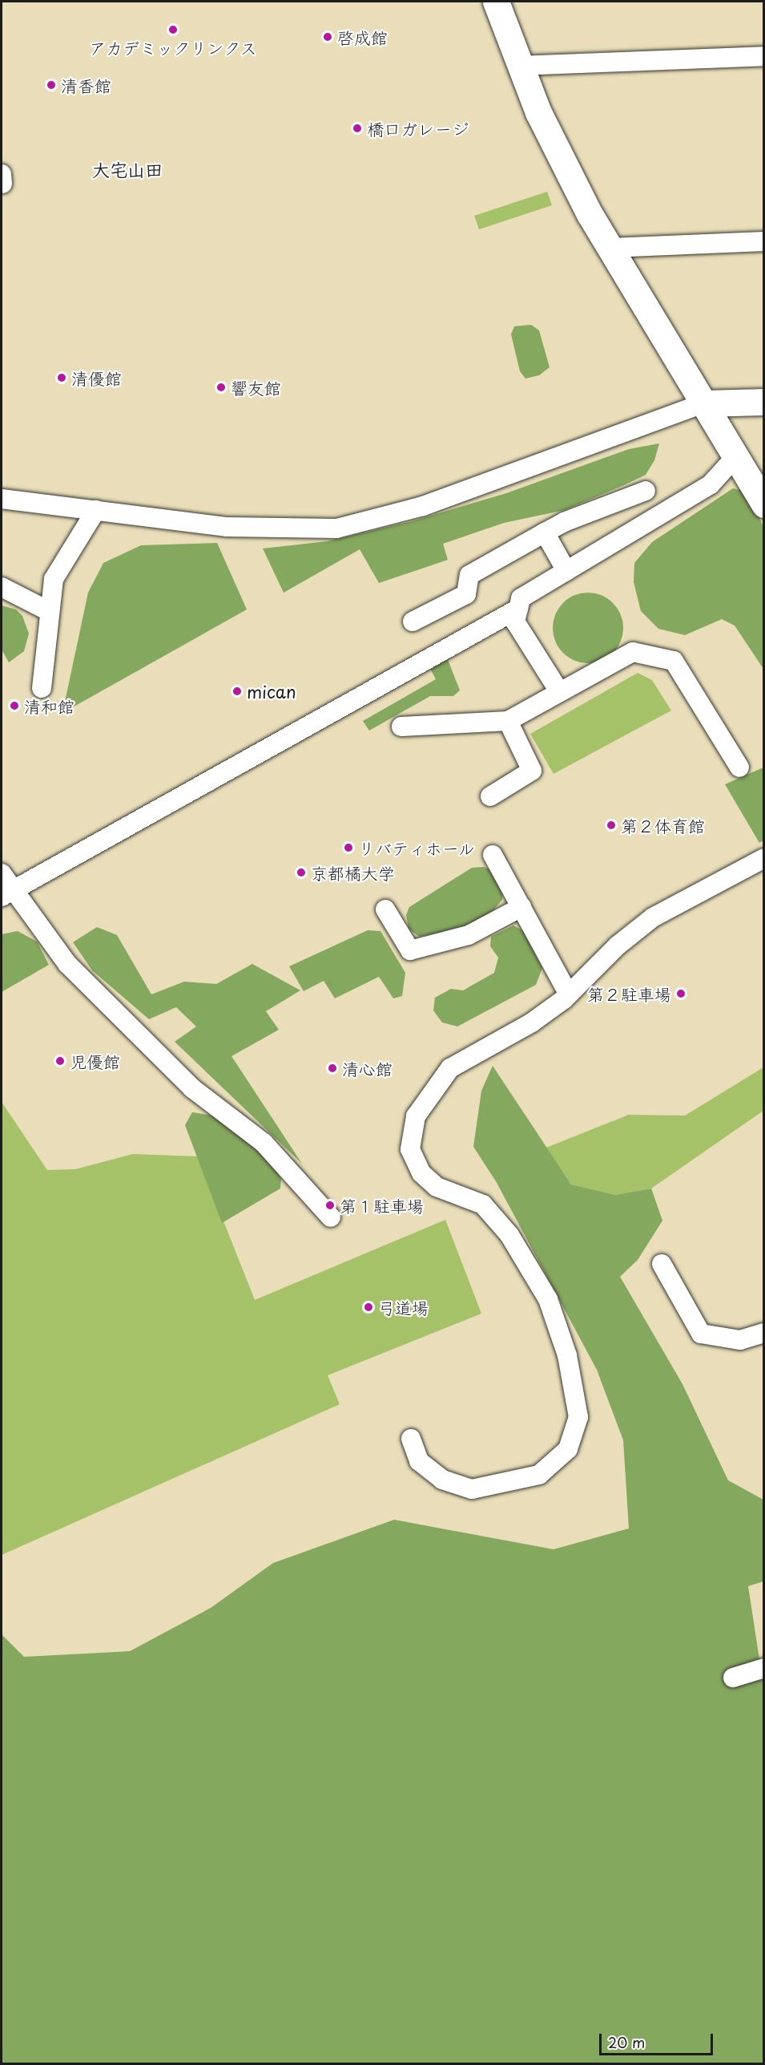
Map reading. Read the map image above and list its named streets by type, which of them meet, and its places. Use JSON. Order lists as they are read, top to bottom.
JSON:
{
  "districts": ["大宅山田"],
  "places": [
    "アカデミックリンクス",
    "啓成館",
    "清香館",
    "橋口ガレージ",
    "清優館",
    "響友館",
    "mican",
    "清和館",
    "第２体育館",
    "リバティホール",
    "京都橘大学",
    "第２駐車場",
    "児優館",
    "清心館",
    "第１駐車場",
    "弓道場"
  ],
  "scale_bar": "20 m"
}
